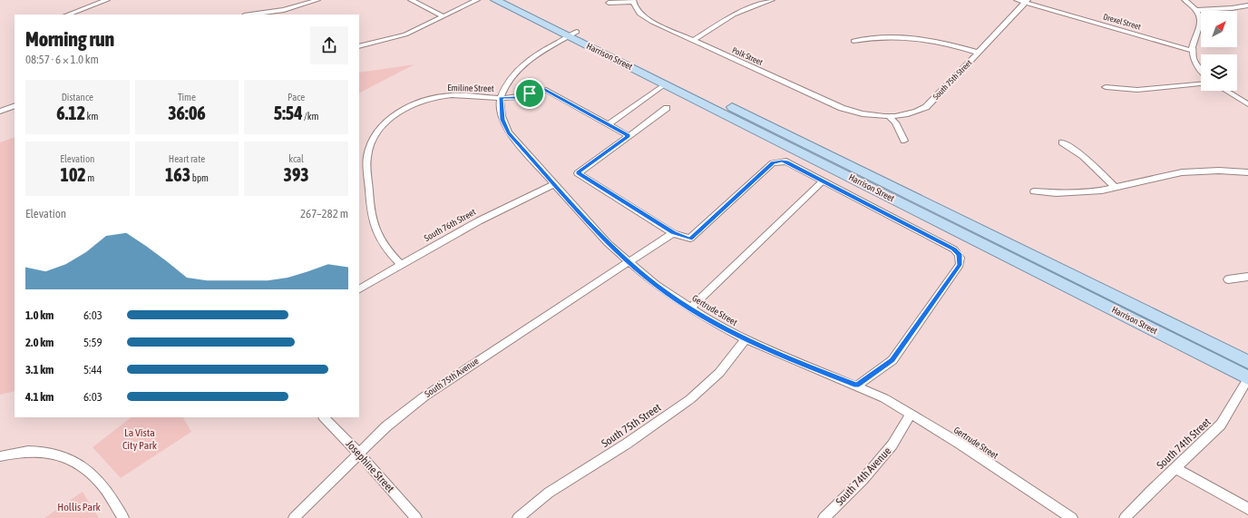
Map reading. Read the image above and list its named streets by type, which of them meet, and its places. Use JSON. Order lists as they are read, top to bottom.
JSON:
{
  "streets": {
    "main road": ["Harrison Street"],
    "street": [
      "Drexel Street",
      "Polk Street",
      "South 75th Street",
      "Emiline Street",
      "South 76th Street",
      "Gertrude Street",
      "South 75th Avenue",
      "South 74th Street",
      "Josephine Street",
      "South 74th Avenue"
    ]
  },
  "crossings": [
    ["Drexel Street", "South 75th Street"],
    ["Harrison Street", "South 74th Street"],
    ["Polk Street", "South 75th Street"],
    ["South 75th Street", "Gertrude Street"],
    ["Emiline Street", "South 76th Street"],
    ["Emiline Street", "Gertrude Street"],
    ["South 76th Street", "Gertrude Street"],
    ["Gertrude Street", "South 75th Avenue"],
    ["Gertrude Street", "South 74th Avenue"],
    ["South 75th Avenue", "Josephine Street"]
  ],
  "parks": ["La Vista City Park", "Hollis Park"],
  "north": "top right",
  "page": {
    "heading": ["Morning run", "08:57 · 6 × 1.0 km"],
    "stats": [
      ["Distance", "6.12 km"],
      ["Time", "36:06"],
      ["Pace", "5:54 /km"],
      ["Elevation", "102 m"],
      ["Heart rate", "163 bpm"],
      ["kcal", "393"]
    ],
    "chart": ["Elevation", "267–282 m"],
    "list": [
      {
        "name": "1.0 km",
        "note": "6:03"
      },
      {
        "name": "2.0 km",
        "note": "5:59"
      },
      {
        "name": "3.1 km",
        "note": "5:44"
      },
      {
        "name": "4.1 km",
        "note": "6:03"
      }
    ]
  }
}
